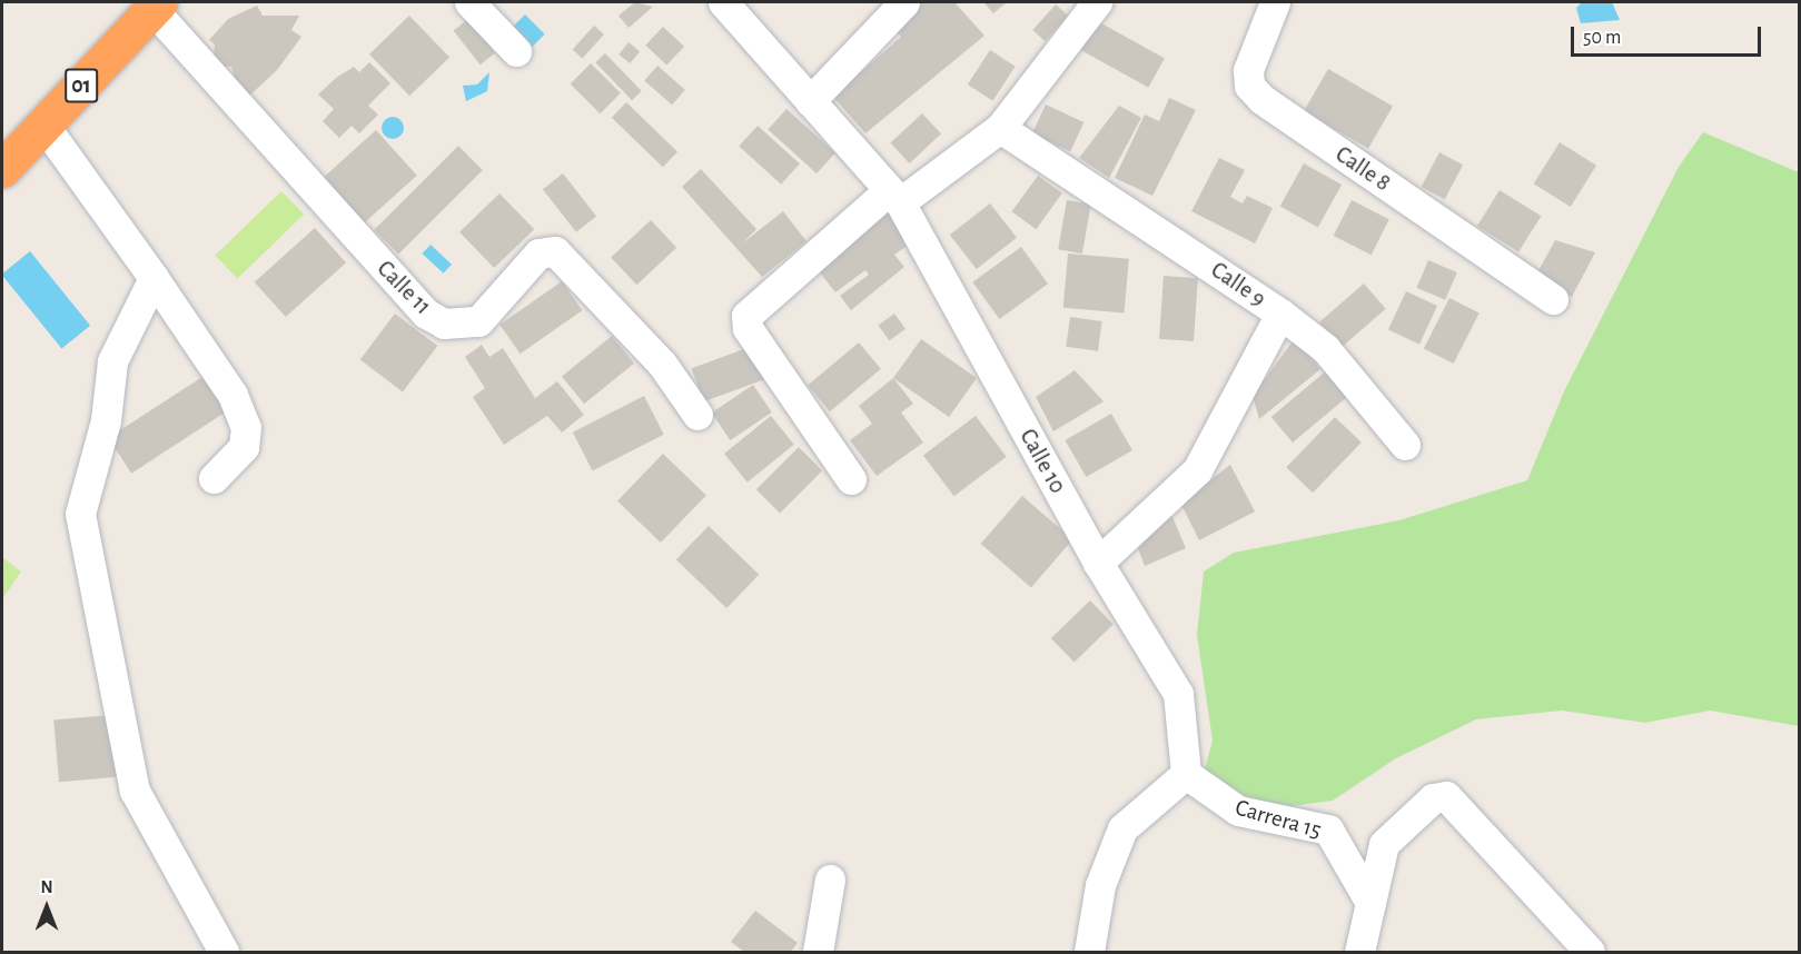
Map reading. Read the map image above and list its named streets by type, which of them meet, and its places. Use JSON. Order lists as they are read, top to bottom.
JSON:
{
  "streets": {
    "highway": ["01"],
    "street": [
      "Calle 8",
      "Calle 9",
      "Calle 11",
      "Calle 10",
      "Carrera 15"
    ]
  },
  "crossings": [
    ["01", "Calle 11"],
    ["Calle 9", "Calle 10"],
    ["Calle 10", "Carrera 15"]
  ],
  "scale_bar": "50 m",
  "north": "top"
}
